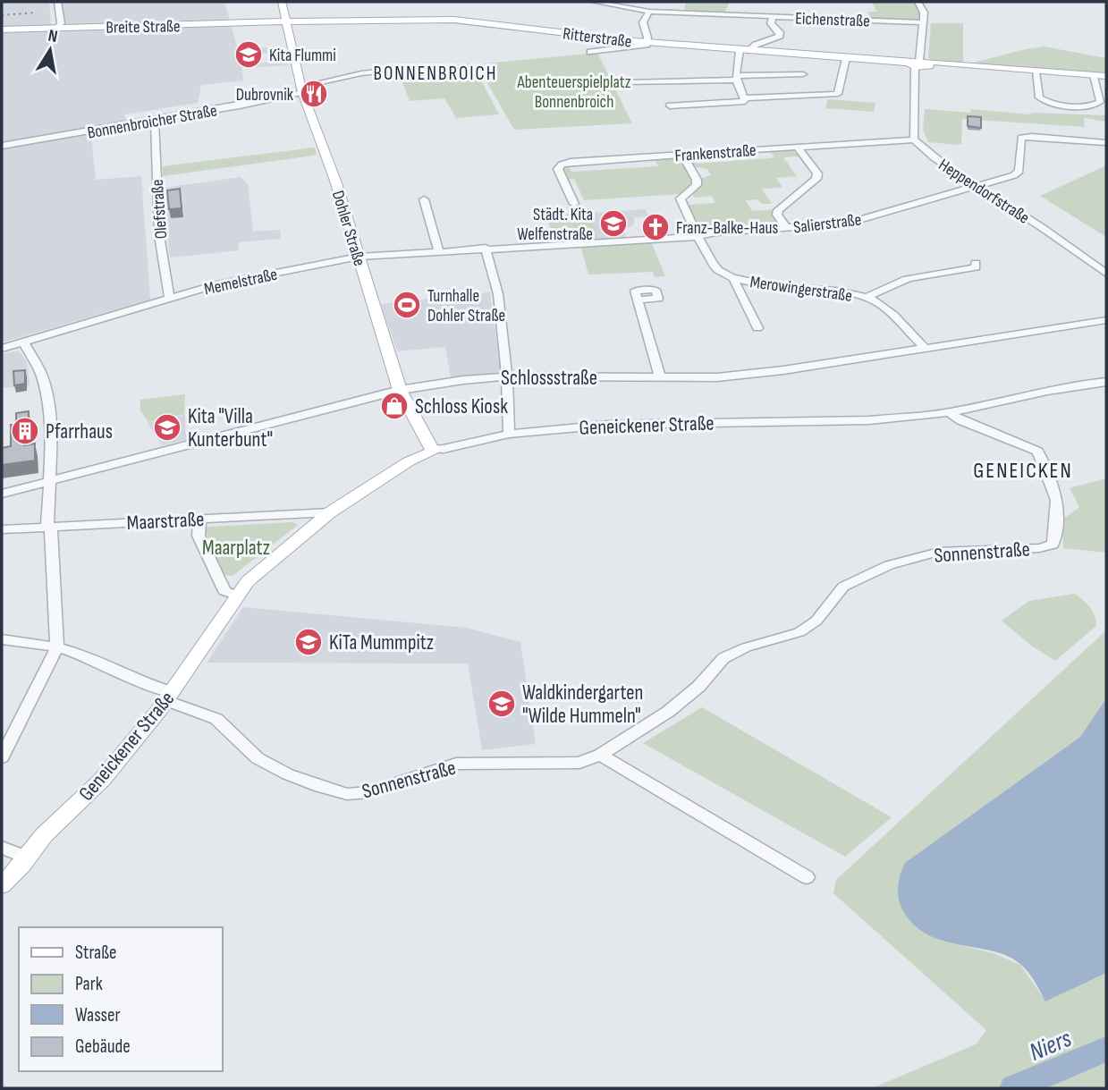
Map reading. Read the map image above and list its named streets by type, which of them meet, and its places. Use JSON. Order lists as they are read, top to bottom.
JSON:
{
  "streets": {
    "main road": [
      "Breite Straße",
      "Ritterstraße",
      "Dohler Straße",
      "Geneickener Straße"
    ],
    "street": [
      "Eichenstraße",
      "Bonnenbroicher Straße",
      "Frankenstraße",
      "Heppendorfstraße",
      "Olefstraße",
      "Salierstraße",
      "Memelstraße",
      "Merowingerstraße",
      "Schlossstraße",
      "Maarstraße",
      "Sonnenstraße"
    ]
  },
  "crossings": [
    ["Breite Straße", "Ritterstraße"],
    ["Breite Straße", "Dohler Straße"],
    ["Ritterstraße", "Dohler Straße"],
    ["Bonnenbroicher Straße", "Olefstraße"],
    ["Bonnenbroicher Straße", "Dohler Straße"],
    ["Frankenstraße", "Heppendorfstraße"],
    ["Frankenstraße", "Merowingerstraße"],
    ["Heppendorfstraße", "Salierstraße"],
    ["Olefstraße", "Memelstraße"],
    ["Salierstraße", "Memelstraße"],
    ["Salierstraße", "Merowingerstraße"],
    ["Dohler Straße", "Memelstraße"],
    ["Dohler Straße", "Schlossstraße"],
    ["Dohler Straße", "Geneickener Straße"],
    ["Merowingerstraße", "Schlossstraße"],
    ["Geneickener Straße", "Maarstraße"],
    ["Geneickener Straße", "Sonnenstraße"]
  ],
  "districts": ["BONNENBROICH", "GENEICKEN"],
  "water": ["Niers"],
  "parks": ["Abenteuerspielplatz Bonnenbroich", "Maarplatz"],
  "places": {
    "school or university": [
      "Kita Flummi",
      "Städt. Kita Welfenstraße",
      "Kita \"Villa Kunterbunt\"",
      "KiTa Mummpitz",
      "Waldkindergarten \"Wilde Hummeln\""
    ],
    "restaurant": ["Dubrovnik"],
    "church": ["Franz-Balke-Haus"],
    "sports": ["Turnhalle Dohler Straße"],
    "shop": ["Schloss Kiosk"],
    "building": ["Pfarrhaus"]
  },
  "legend": [
    "Straße",
    "Park",
    "Wasser",
    "Gebäude"
  ],
  "north": "top"
}
